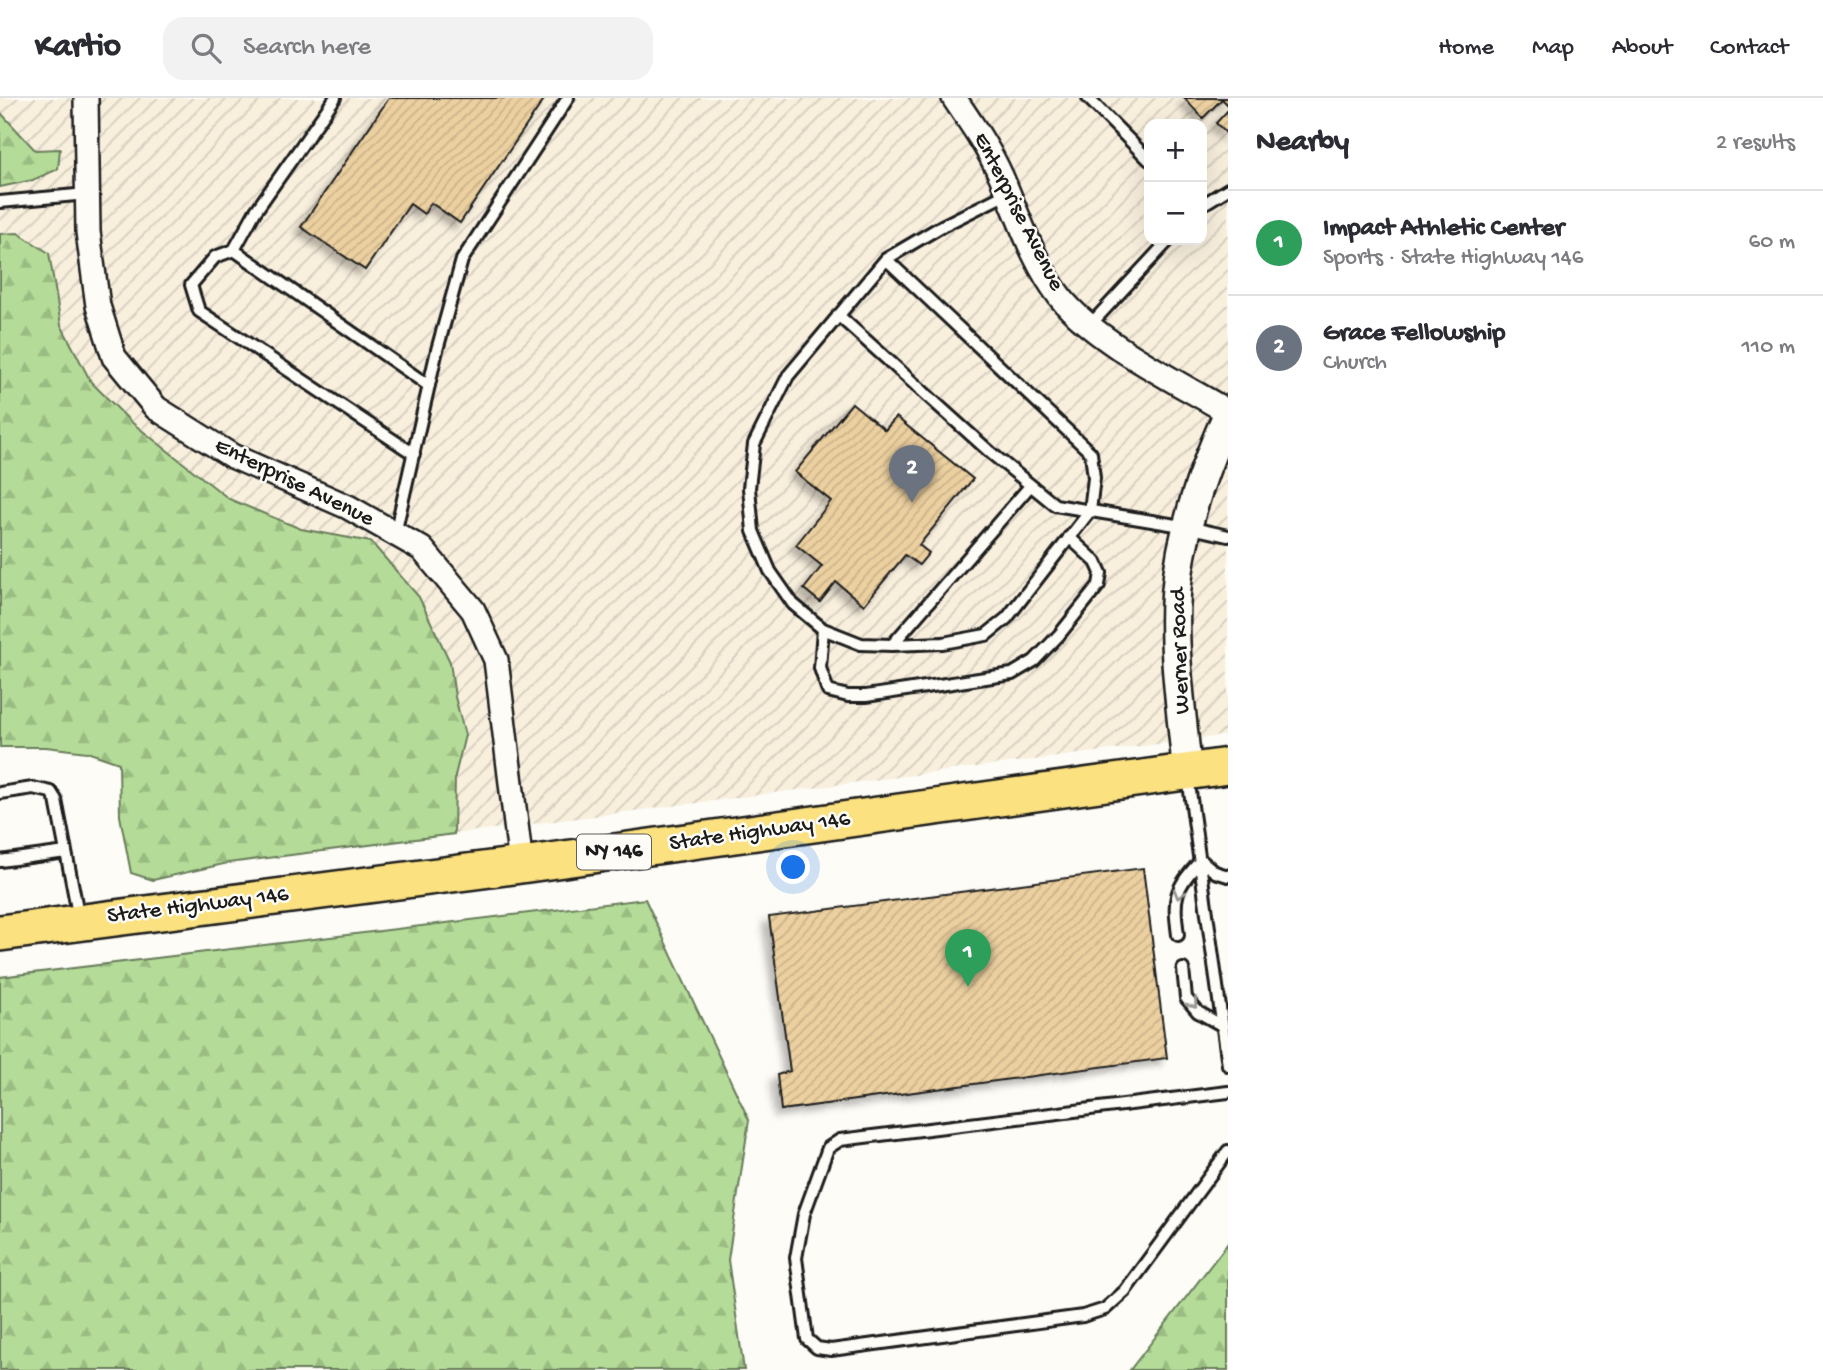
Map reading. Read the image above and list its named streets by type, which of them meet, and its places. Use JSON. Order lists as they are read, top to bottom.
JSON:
{
  "streets": {
    "main road": ["State Highway 146", "NY 146"],
    "street": ["Enterprise Avenue", "Werner Road"]
  },
  "crossings": [
    ["Enterprise Avenue", "Werner Road"],
    ["Enterprise Avenue", "State Highway 146"],
    ["Werner Road", "State Highway 146"]
  ],
  "page": {
    "header": "Kartio",
    "search": "Search here",
    "nav": [
      "Home",
      "Map",
      "About",
      "Contact"
    ],
    "heading": ["Nearby", "2 results"],
    "map_buttons": ["+", "−"],
    "list": [
      {
        "mark": "1",
        "name": "Impact Athletic Center",
        "note": "Sports · State Highway 146",
        "value": "60 m"
      },
      {
        "mark": "2",
        "name": "Grace Fellowship",
        "note": "Church",
        "value": "110 m"
      }
    ],
    "pins": ["2", "1"]
  }
}
